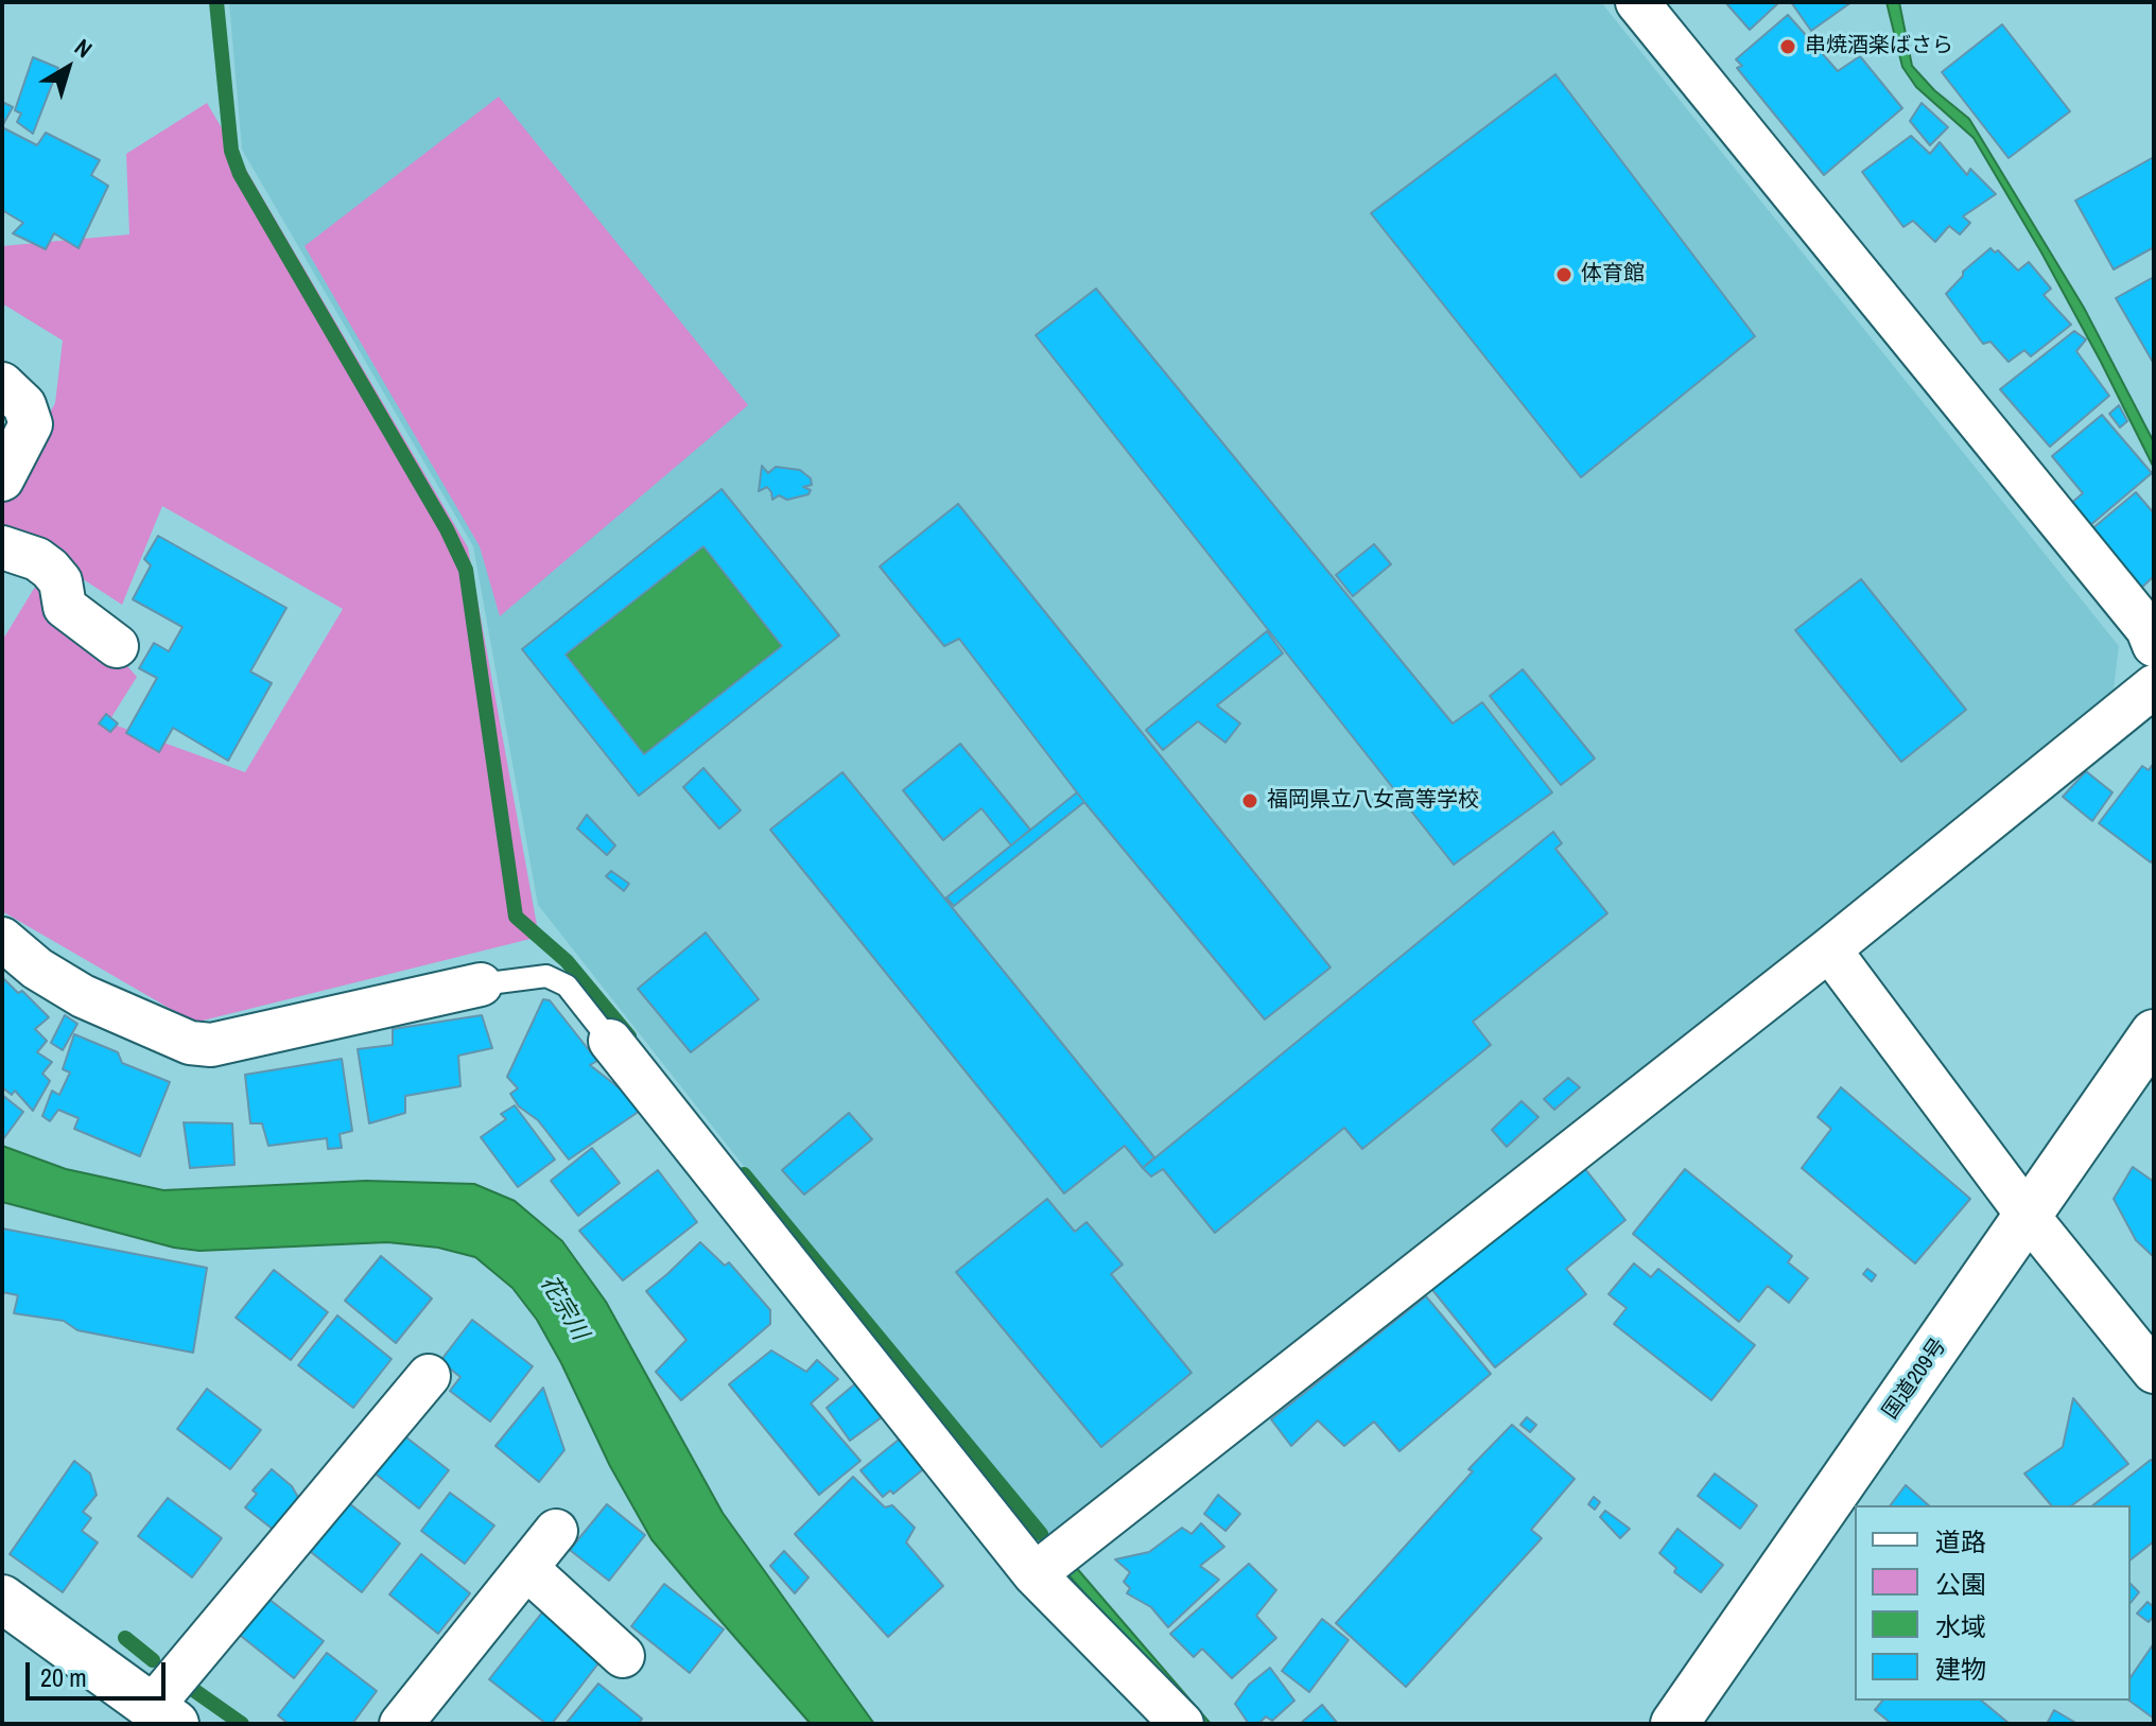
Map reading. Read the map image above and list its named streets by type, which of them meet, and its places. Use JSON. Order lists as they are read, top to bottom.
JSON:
{
  "streets": {
    "main road": ["国道209号"]
  },
  "water": ["花宗川"],
  "places": ["串焼酒楽ばさら", "体育館", "福岡県立八女高等学校"],
  "legend": [
    "道路",
    "公園",
    "水域",
    "建物"
  ],
  "scale_bar": "20 m",
  "north": "top right"
}
